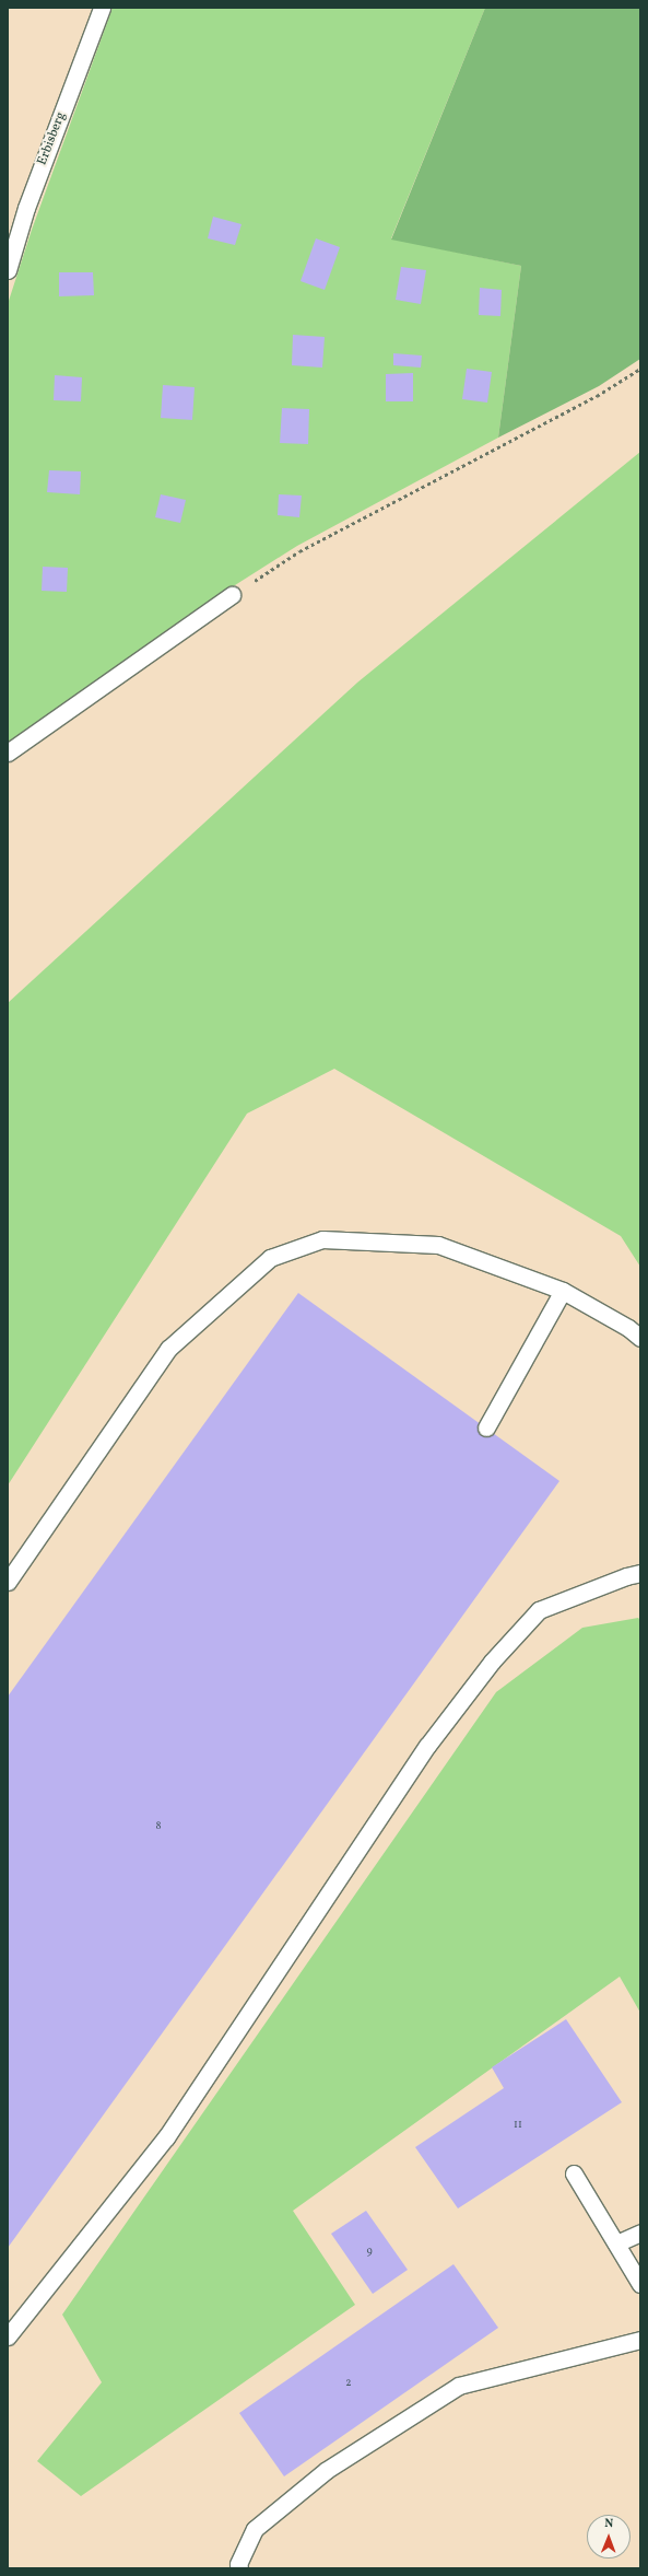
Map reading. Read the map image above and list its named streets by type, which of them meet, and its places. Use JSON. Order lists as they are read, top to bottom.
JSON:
{
  "streets": {
    "lane": ["Erbisberg"]
  },
  "house_numbers": [
    "8",
    "11",
    "9",
    "2"
  ],
  "north": "top"
}
